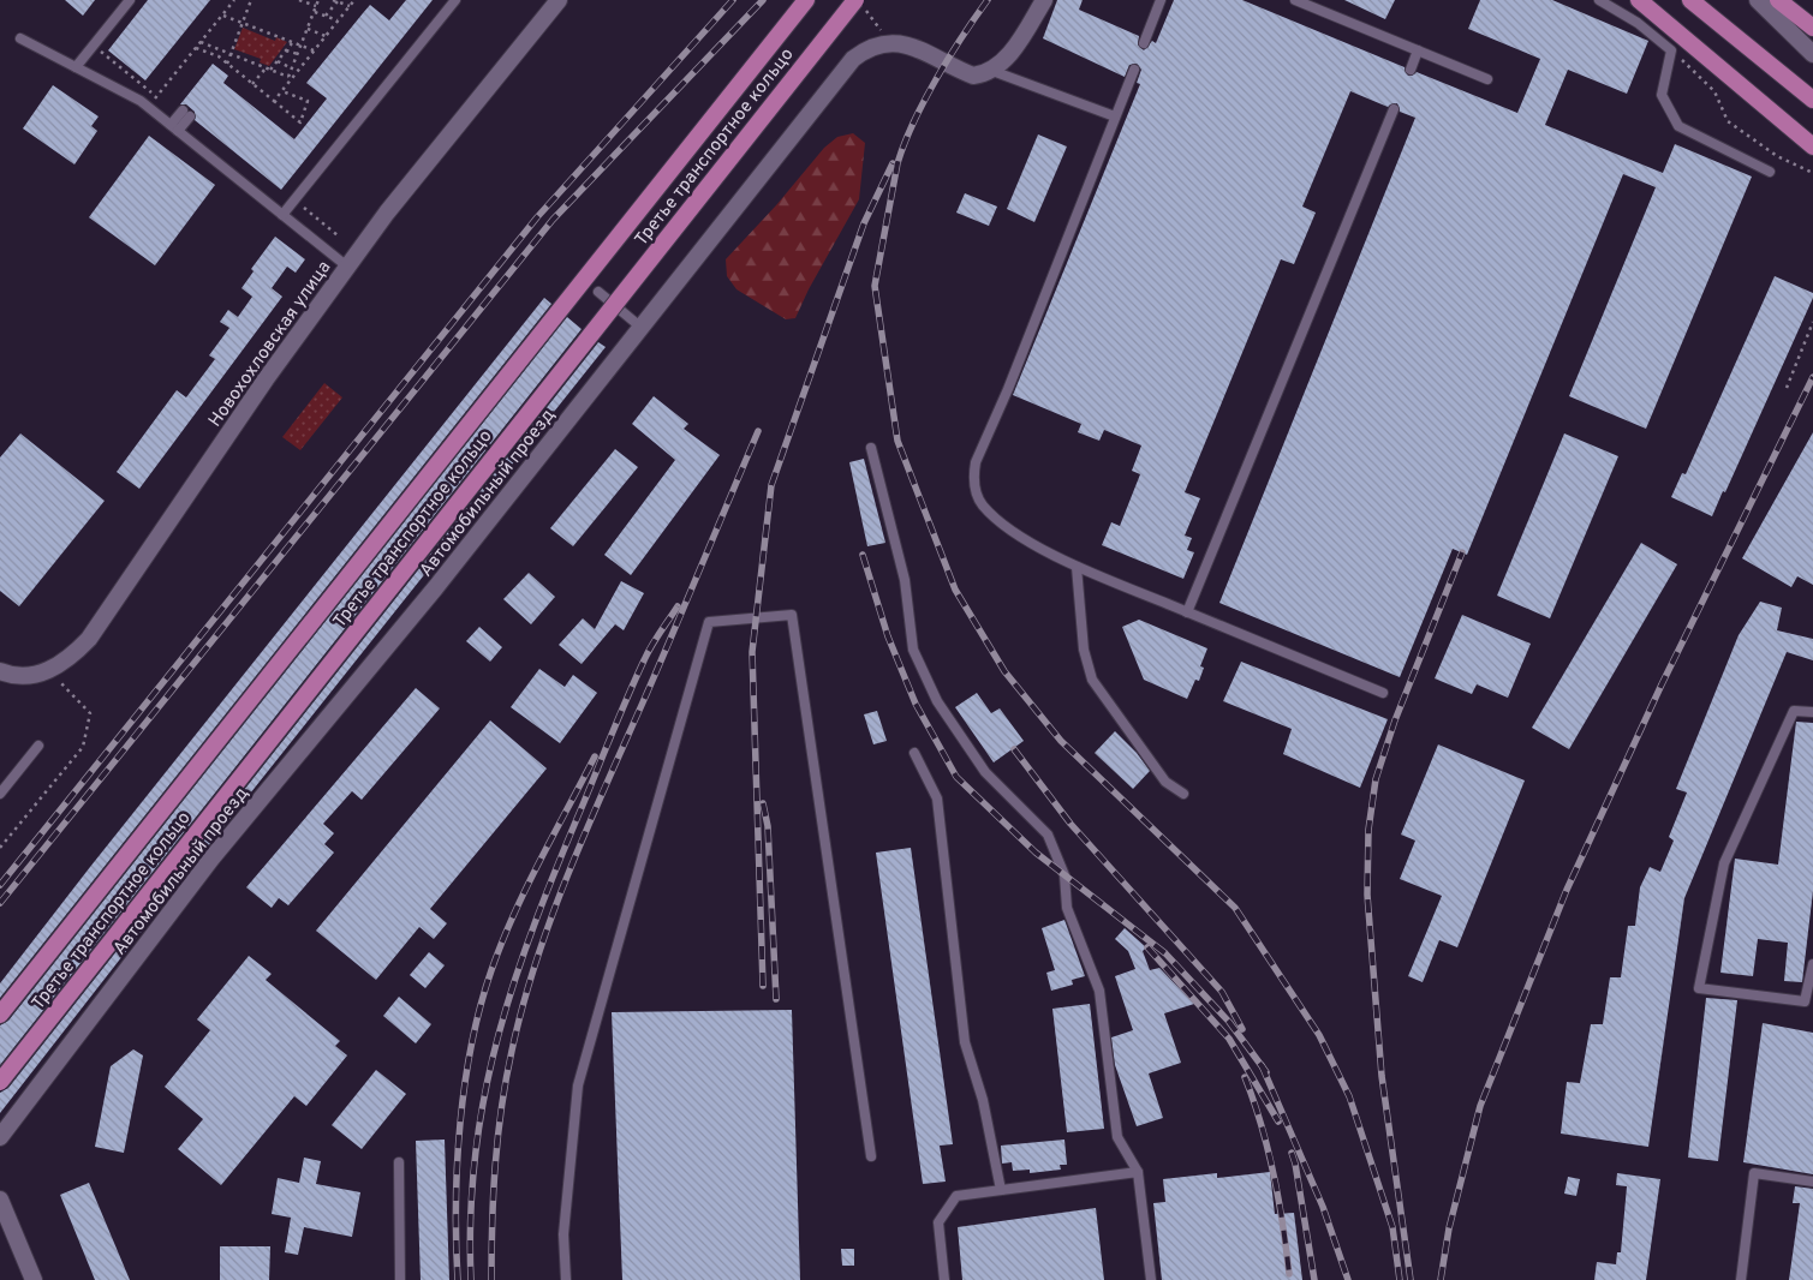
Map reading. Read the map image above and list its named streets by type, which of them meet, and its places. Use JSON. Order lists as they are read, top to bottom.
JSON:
{
  "streets": {
    "main road": ["Третье транспортное кольцо"],
    "street": ["Новохохловская улица", "Автомобильный проезд"]
  }
}
